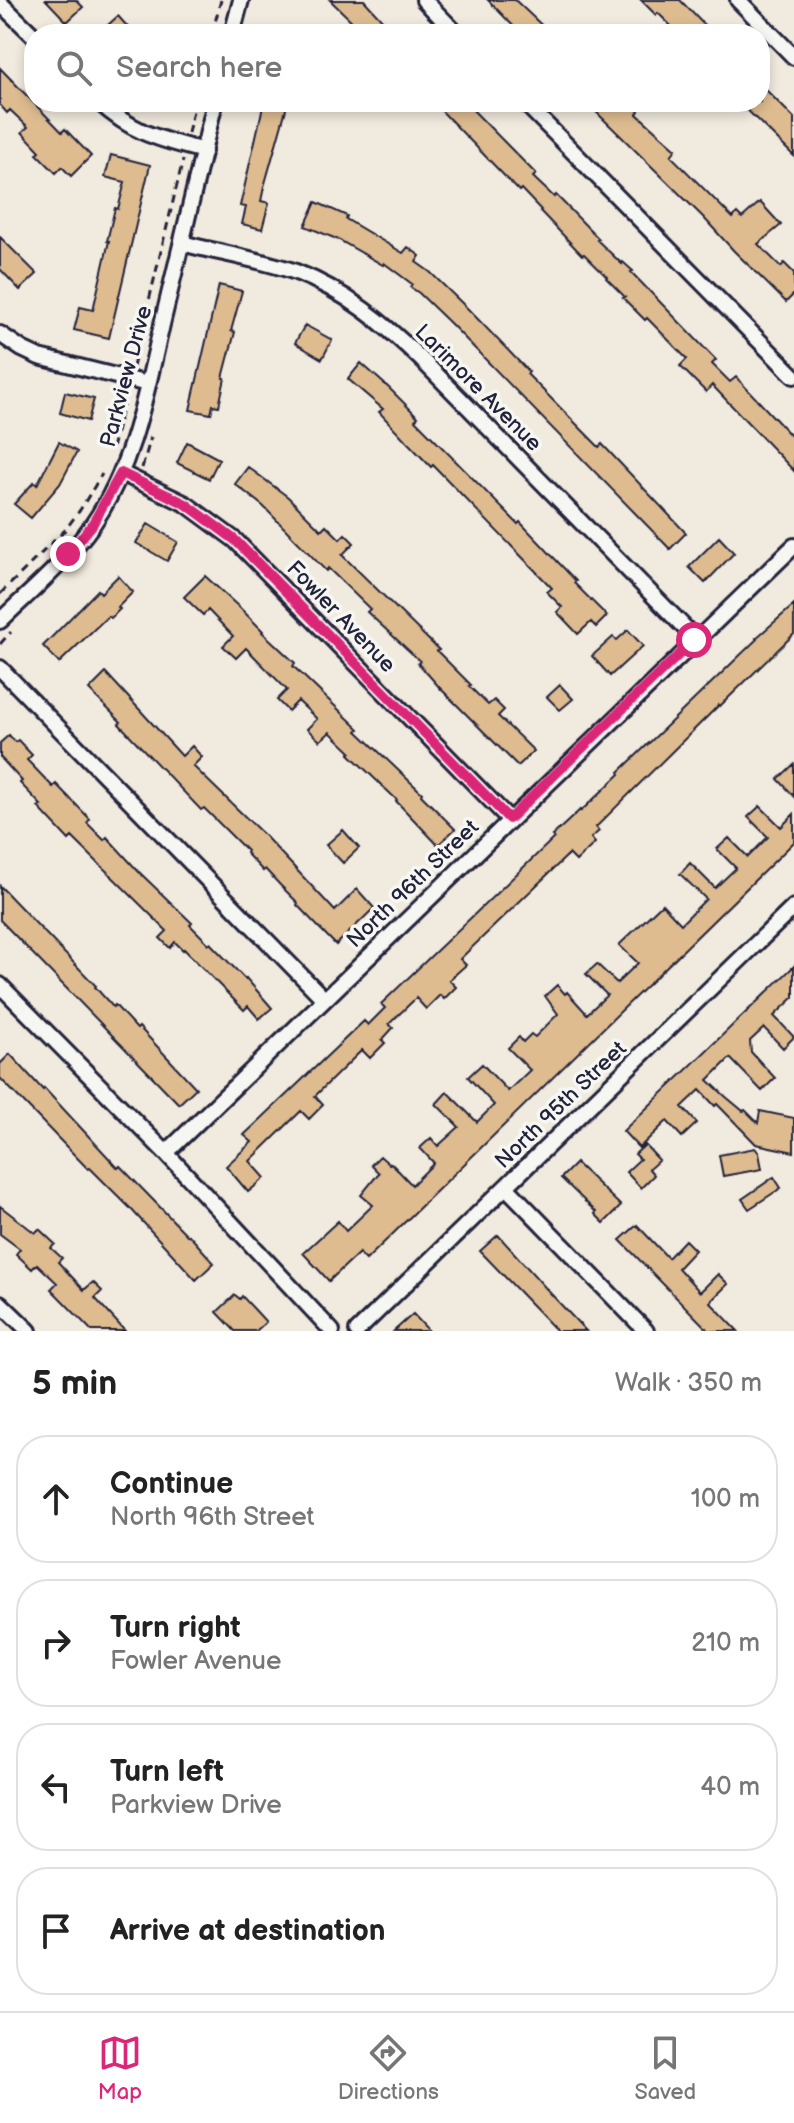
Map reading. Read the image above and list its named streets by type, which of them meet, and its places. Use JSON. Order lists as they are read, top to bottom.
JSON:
{
  "streets": {
    "street": [
      "Parkview Drive",
      "Larimore Avenue",
      "Fowler Avenue",
      "North 96th Street",
      "North 95th Street"
    ]
  },
  "crossings": [
    ["Parkview Drive", "Larimore Avenue"],
    ["Parkview Drive", "Fowler Avenue"],
    ["Larimore Avenue", "North 96th Street"],
    ["Fowler Avenue", "North 96th Street"]
  ],
  "page": {
    "search": "Search here",
    "heading": ["5 min", "Walk · 350 m"],
    "list": [
      ["Continue", "North 96th Street", "100 m"],
      ["Turn right", "Fowler Avenue", "210 m"],
      ["Turn left", "Parkview Drive", "40 m"],
      "Arrive at destination"
    ],
    "nav": ["Map", "Directions", "Saved"]
  }
}
